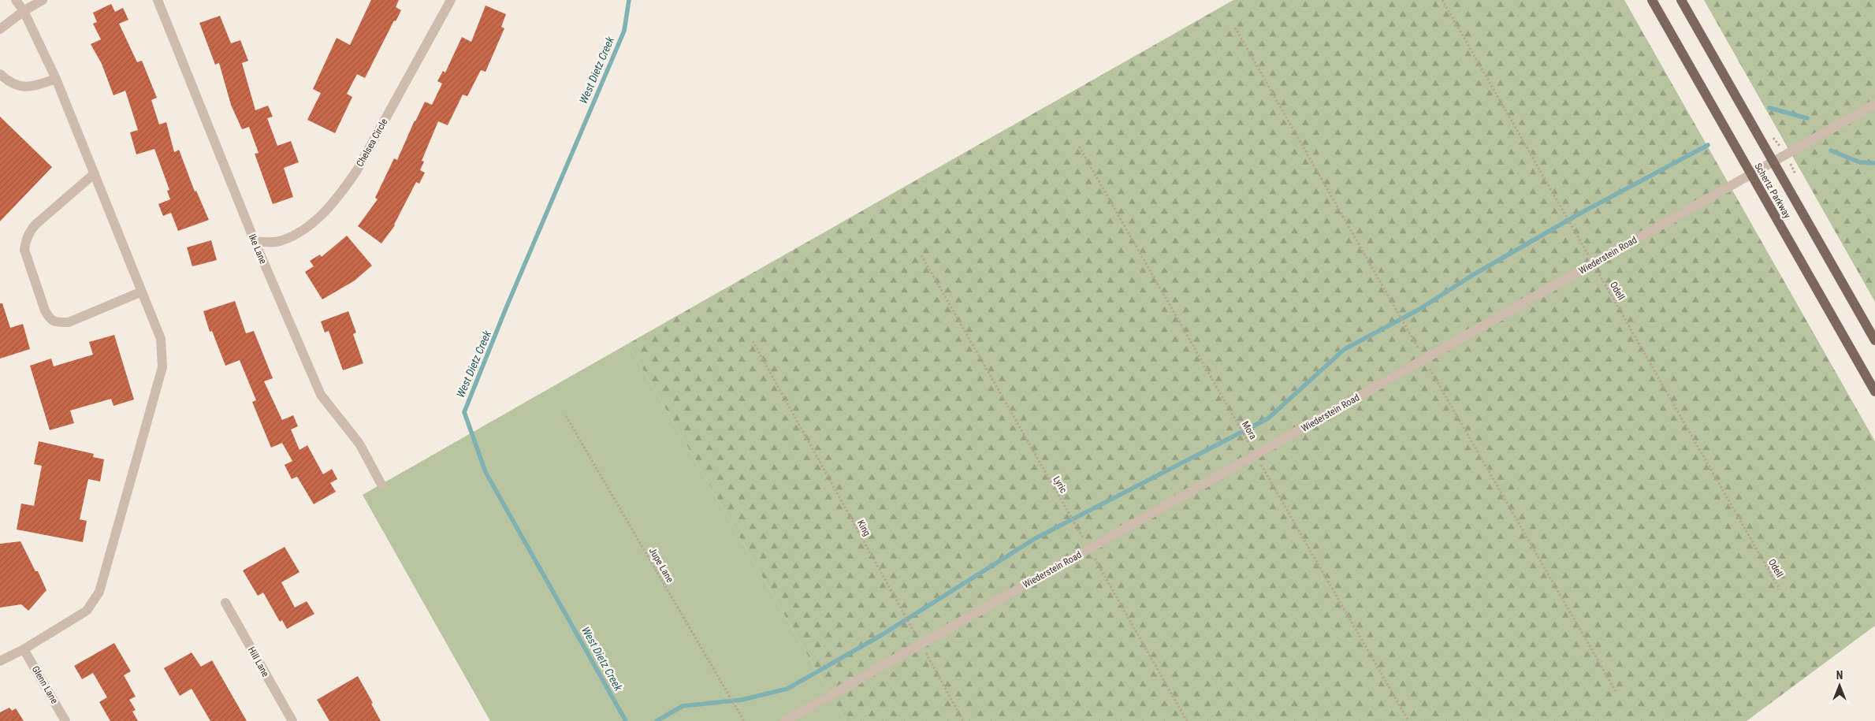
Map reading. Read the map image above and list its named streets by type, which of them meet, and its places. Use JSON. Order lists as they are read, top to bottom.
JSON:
{
  "streets": {
    "main road": ["Schertz Parkway"],
    "street": [
      "Chelsea Circle",
      "Ike Lane",
      "Wiederstein Road",
      "Hill Lane",
      "Glenn Lane"
    ],
    "path": [
      "Odell",
      "Mora",
      "Lyric",
      "King",
      "Jupe Lane"
    ]
  },
  "crossings": [
    ["Chelsea Circle", "Ike Lane"],
    ["Schertz Parkway", "Wiederstein Road"],
    ["Wiederstein Road", "Odell"],
    ["Wiederstein Road", "Mora"],
    ["Wiederstein Road", "Lyric"],
    ["Wiederstein Road", "King"]
  ],
  "water": ["West Dietz Creek"],
  "north": "top"
}
